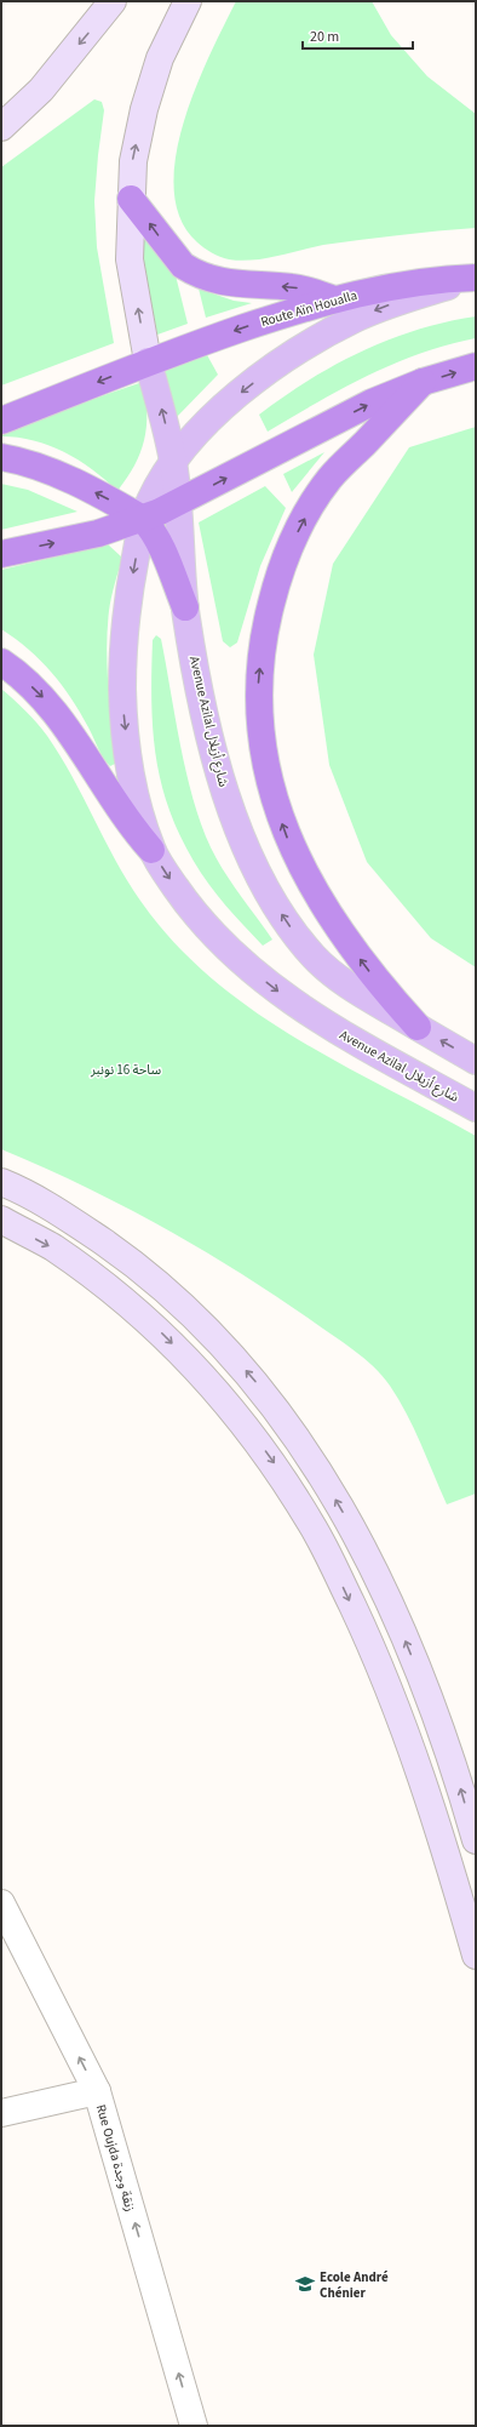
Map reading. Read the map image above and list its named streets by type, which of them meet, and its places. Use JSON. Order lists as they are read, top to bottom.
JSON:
{
  "streets": {
    "highway": ["Route Aïn Houalla"],
    "main road": ["Avenue Azilal شارع أزيلال"],
    "street": ["Rue Oujda زنقة وجدة"]
  },
  "crossings": [
    ["Route Aïn Houalla", "Avenue Azilal شارع أزيلال"]
  ],
  "one_way": ["Rue Oujda زنقة وجدة"],
  "parks": ["ساحة 16 نونبر"],
  "places": {
    "school or university": ["Ecole André Chénier"]
  },
  "scale_bar": "20 m"
}
